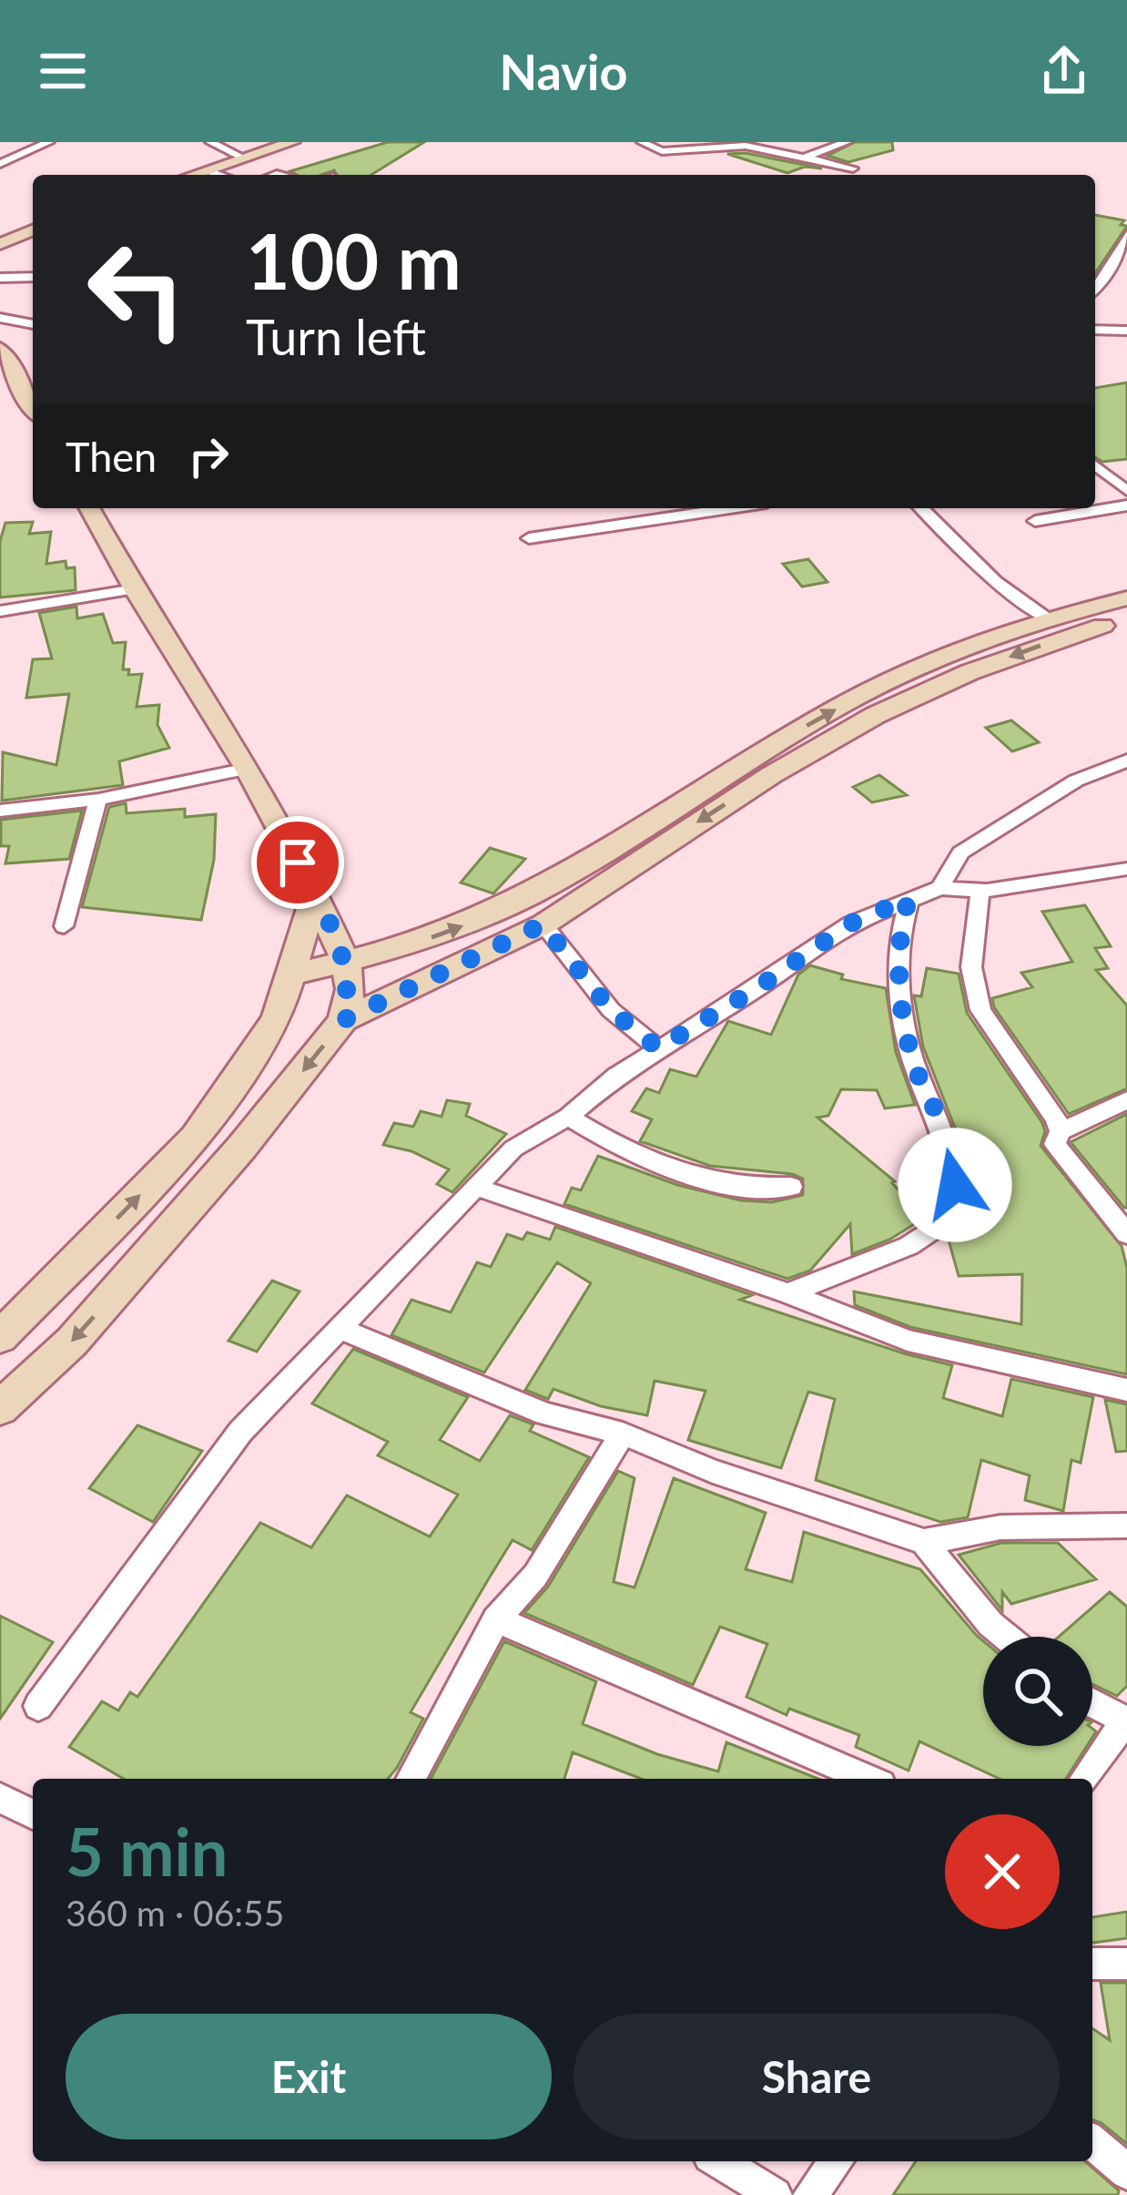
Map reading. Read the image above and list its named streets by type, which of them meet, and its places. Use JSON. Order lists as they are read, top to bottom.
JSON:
{
  "page": {
    "header": "Navio",
    "turn": ["100 m", "Turn left"],
    "then": "Then",
    "heading": ["5 min", "360 m · 06:55"],
    "buttons": ["Exit", "Share"]
  }
}
